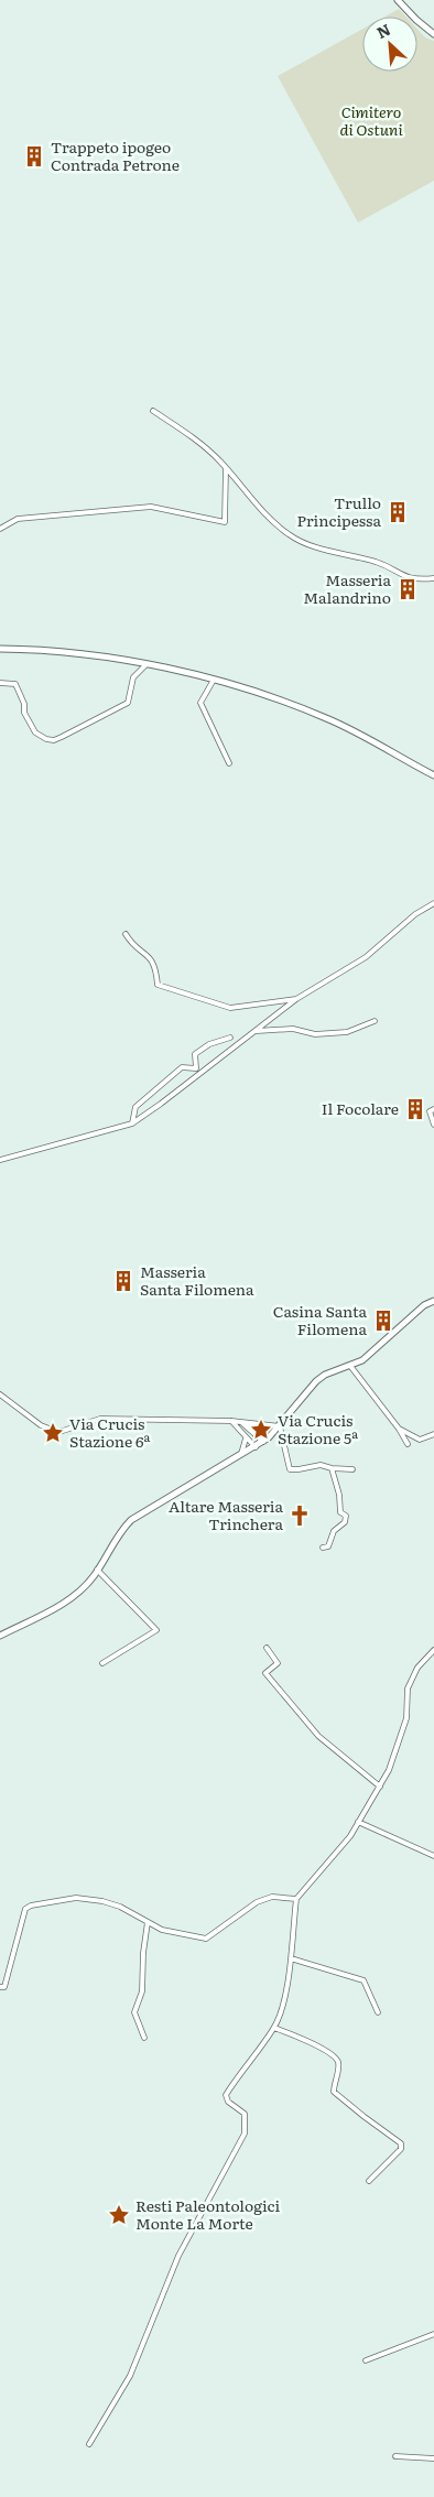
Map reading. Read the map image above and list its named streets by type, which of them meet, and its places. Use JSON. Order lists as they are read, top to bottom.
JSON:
{
  "parks": ["Cimitero di Ostuni"],
  "places": {
    "building": [
      "Trappeto ipogeo Contrada Petrone",
      "Trullo Principessa",
      "Masseria Malandrino",
      "Il Focolare",
      "Masseria Santa Filomena",
      "Casina Santa Filomena"
    ],
    "place": ["Via Crucis Stazione 5ª", "Via Crucis Stazione 6ª", "Resti Paleontologici Monte La Morte"],
    "church": ["Altare Masseria Trinchera"]
  },
  "north": "top left"
}
